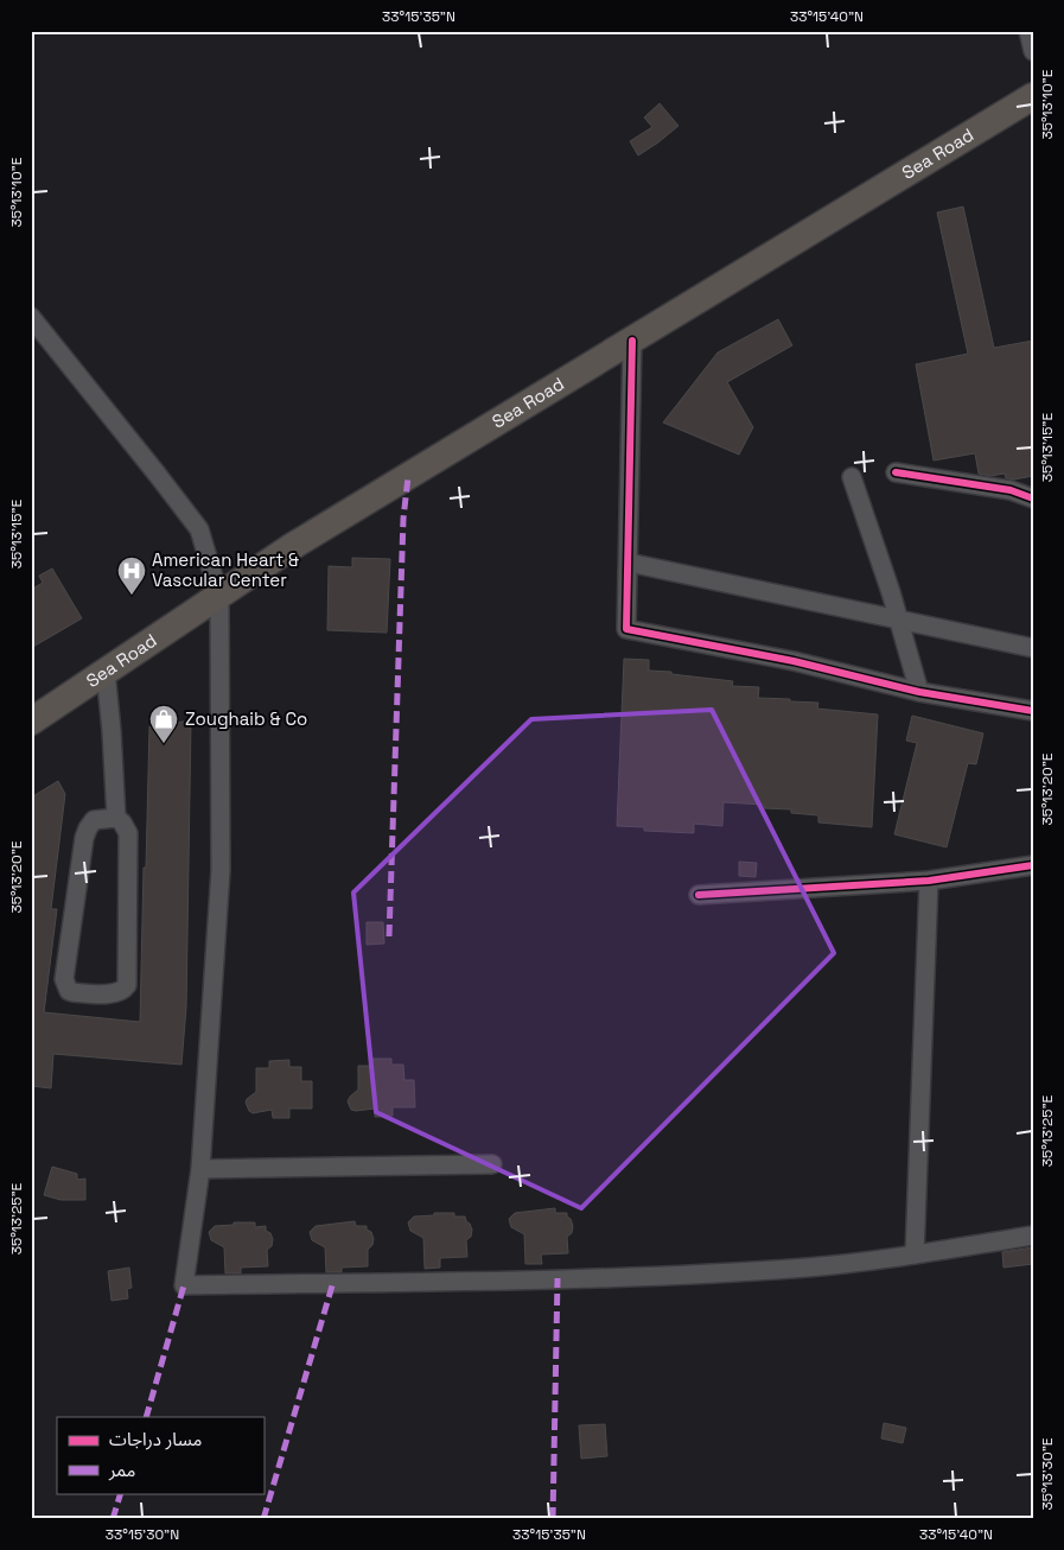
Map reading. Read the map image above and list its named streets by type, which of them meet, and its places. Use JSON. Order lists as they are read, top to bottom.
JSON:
{
  "streets": {
    "highway": ["Sea Road"]
  },
  "places": {
    "hospital": ["American Heart & Vascular Center"],
    "shop": ["Zoughaib & Co"]
  },
  "legend": ["مسار دراجات", "ممر"],
  "coordinates": [
    "33°15'35\"N",
    "33°15'40\"N",
    "35°13'10\"E",
    "35°13'15\"E",
    "35°13'20\"E",
    "35°13'25\"E",
    "35°13'30\"E",
    "33°15'30\"N"
  ]
}
